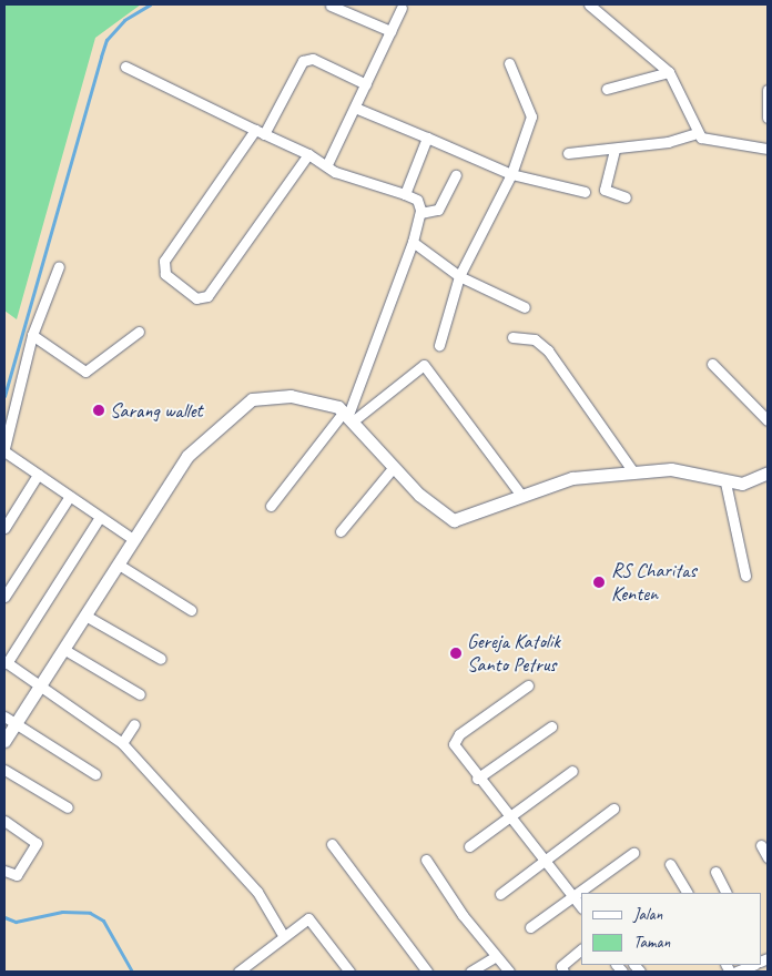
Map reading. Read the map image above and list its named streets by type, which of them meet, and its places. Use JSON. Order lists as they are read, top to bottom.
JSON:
{
  "places": ["Sarang wallet", "RS Charitas Kenten", "Gereja Katolik Santo Petrus"],
  "legend": ["Jalan", "Taman"]
}
